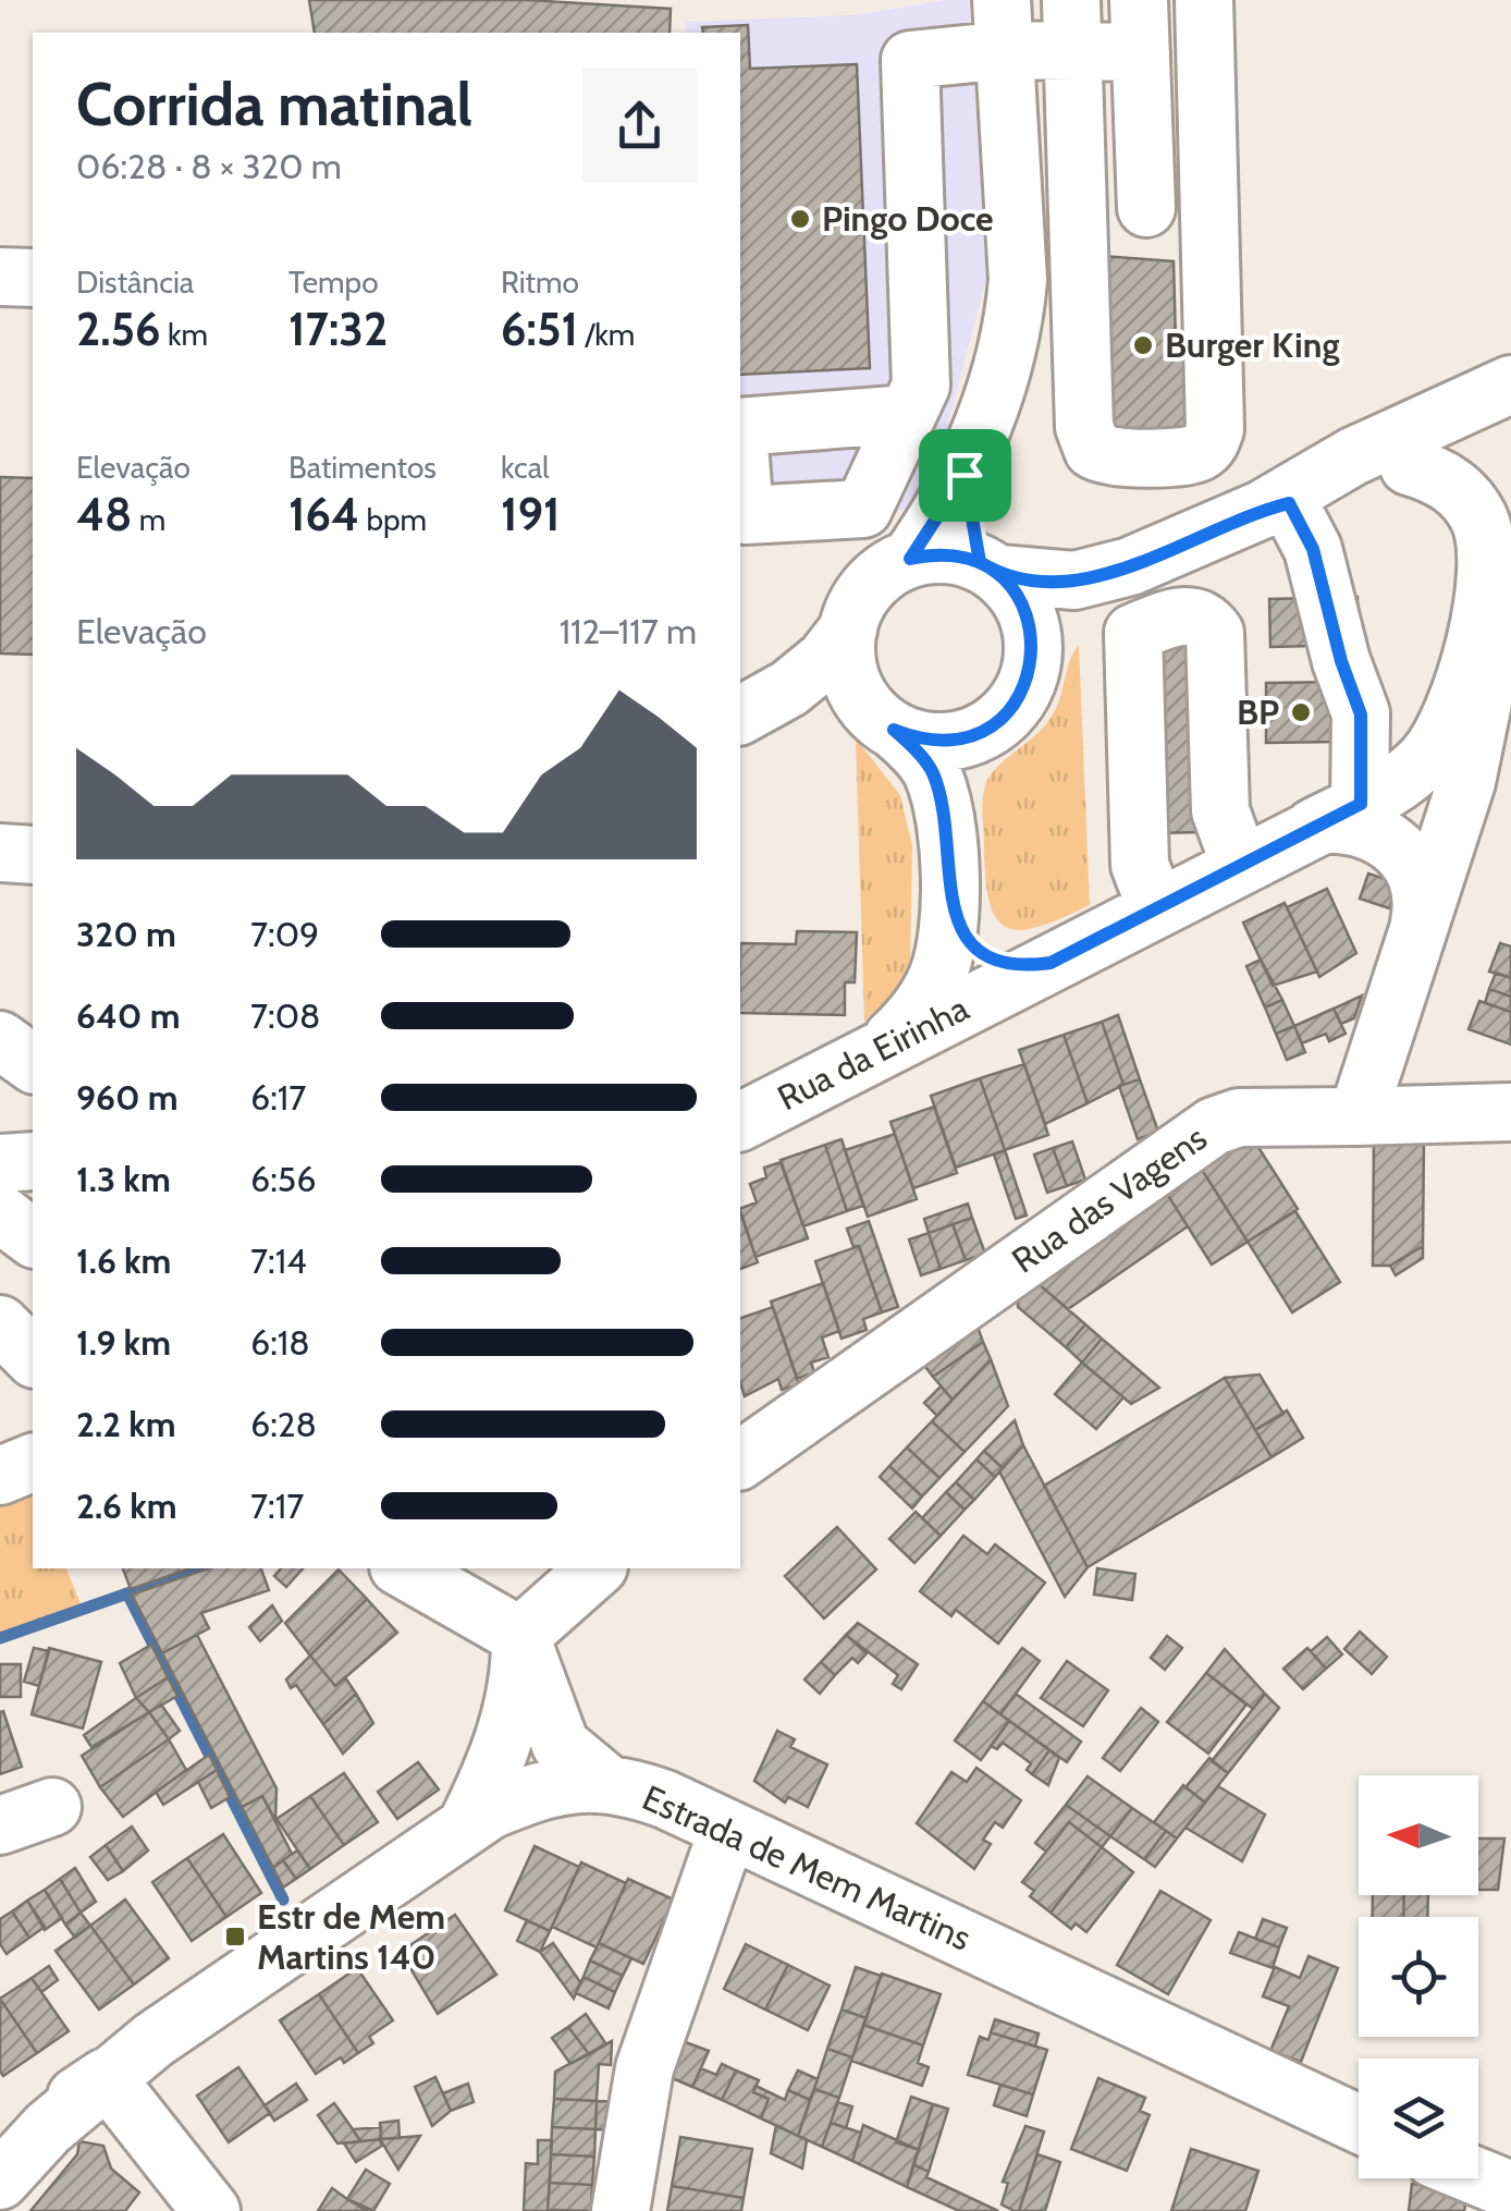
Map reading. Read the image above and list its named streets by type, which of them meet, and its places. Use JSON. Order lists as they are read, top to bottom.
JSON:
{
  "streets": {
    "street": ["Rua da Eirinha", "Rua das Vagens", "Estrada de Mem Martins"]
  },
  "places": {
    "other": ["Pingo Doce", "Burger King", "BP"],
    "transit": ["Estr de Mem Martins 140"]
  },
  "north": "left",
  "page": {
    "heading": ["Corrida matinal", "06:28 · 8 × 320 m"],
    "stats": [
      ["Distância", "2.56 km"],
      ["Tempo", "17:32"],
      ["Ritmo", "6:51 /km"],
      ["Elevação", "48 m"],
      ["Batimentos", "164 bpm"],
      ["kcal", "191"]
    ],
    "chart": ["Elevação", "112–117 m"],
    "list": [
      {
        "name": "320 m",
        "note": "7:09"
      },
      {
        "name": "640 m",
        "note": "7:08"
      },
      {
        "name": "960 m",
        "note": "6:17"
      },
      {
        "name": "1.3 km",
        "note": "6:56"
      },
      {
        "name": "1.6 km",
        "note": "7:14"
      },
      {
        "name": "1.9 km",
        "note": "6:18"
      },
      {
        "name": "2.2 km",
        "note": "6:28"
      },
      {
        "name": "2.6 km",
        "note": "7:17"
      }
    ]
  }
}
